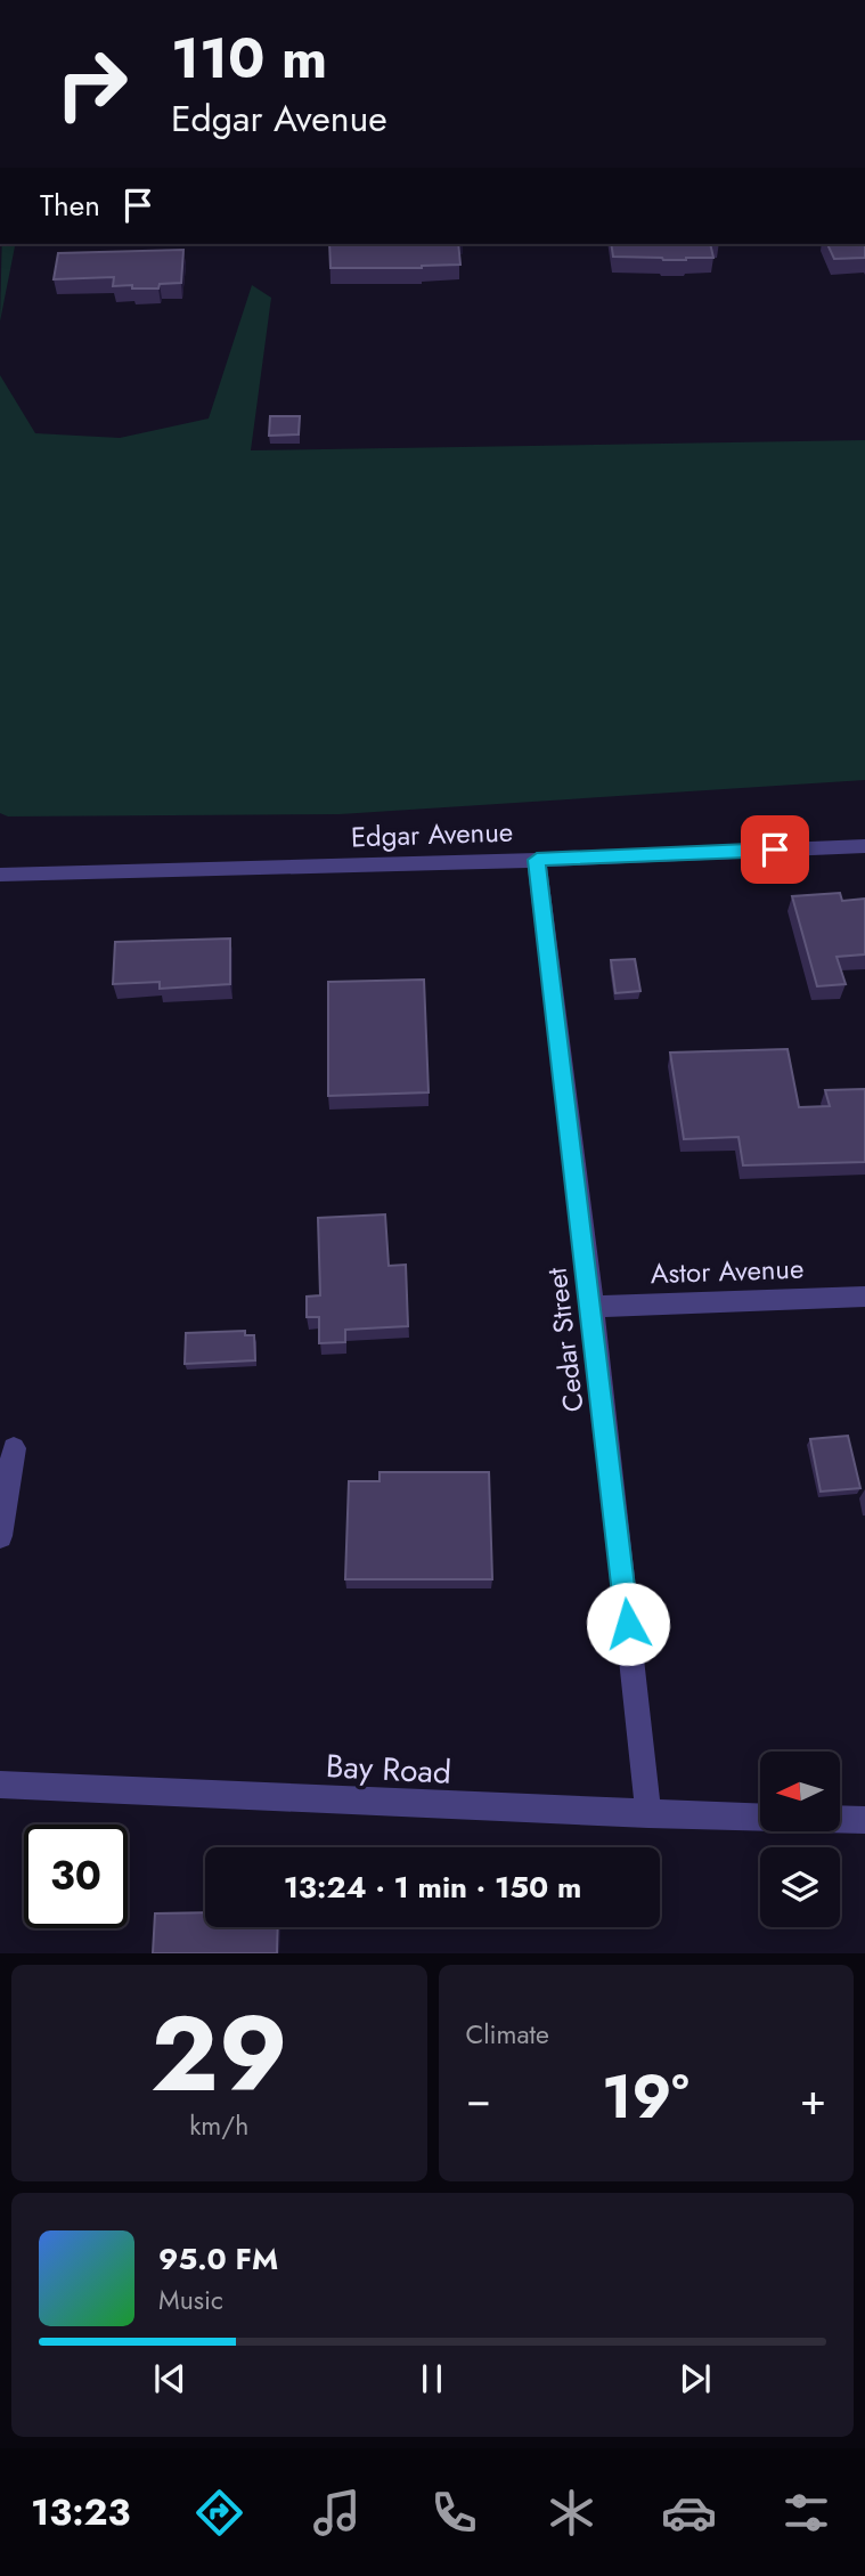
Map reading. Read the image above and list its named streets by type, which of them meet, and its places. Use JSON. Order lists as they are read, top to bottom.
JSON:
{
  "streets": {
    "street": [
      "Edgar Avenue",
      "Astor Avenue",
      "Cedar Street",
      "Bay Road"
    ]
  },
  "crossings": [
    ["Edgar Avenue", "Cedar Street"],
    ["Astor Avenue", "Cedar Street"],
    ["Cedar Street", "Bay Road"]
  ],
  "north": "left",
  "page": {
    "turn": ["110 m", "Edgar Avenue"],
    "then": "Then",
    "limit": "30",
    "trip": "13:24 · 1 min · 150 m",
    "tile": [
      ["29", "km/h"],
      "Climate"
    ],
    "heat": ["−", "19°", "+"],
    "song": ["95.0 FM", "Music"],
    "tabs": "13:23"
  }
}
